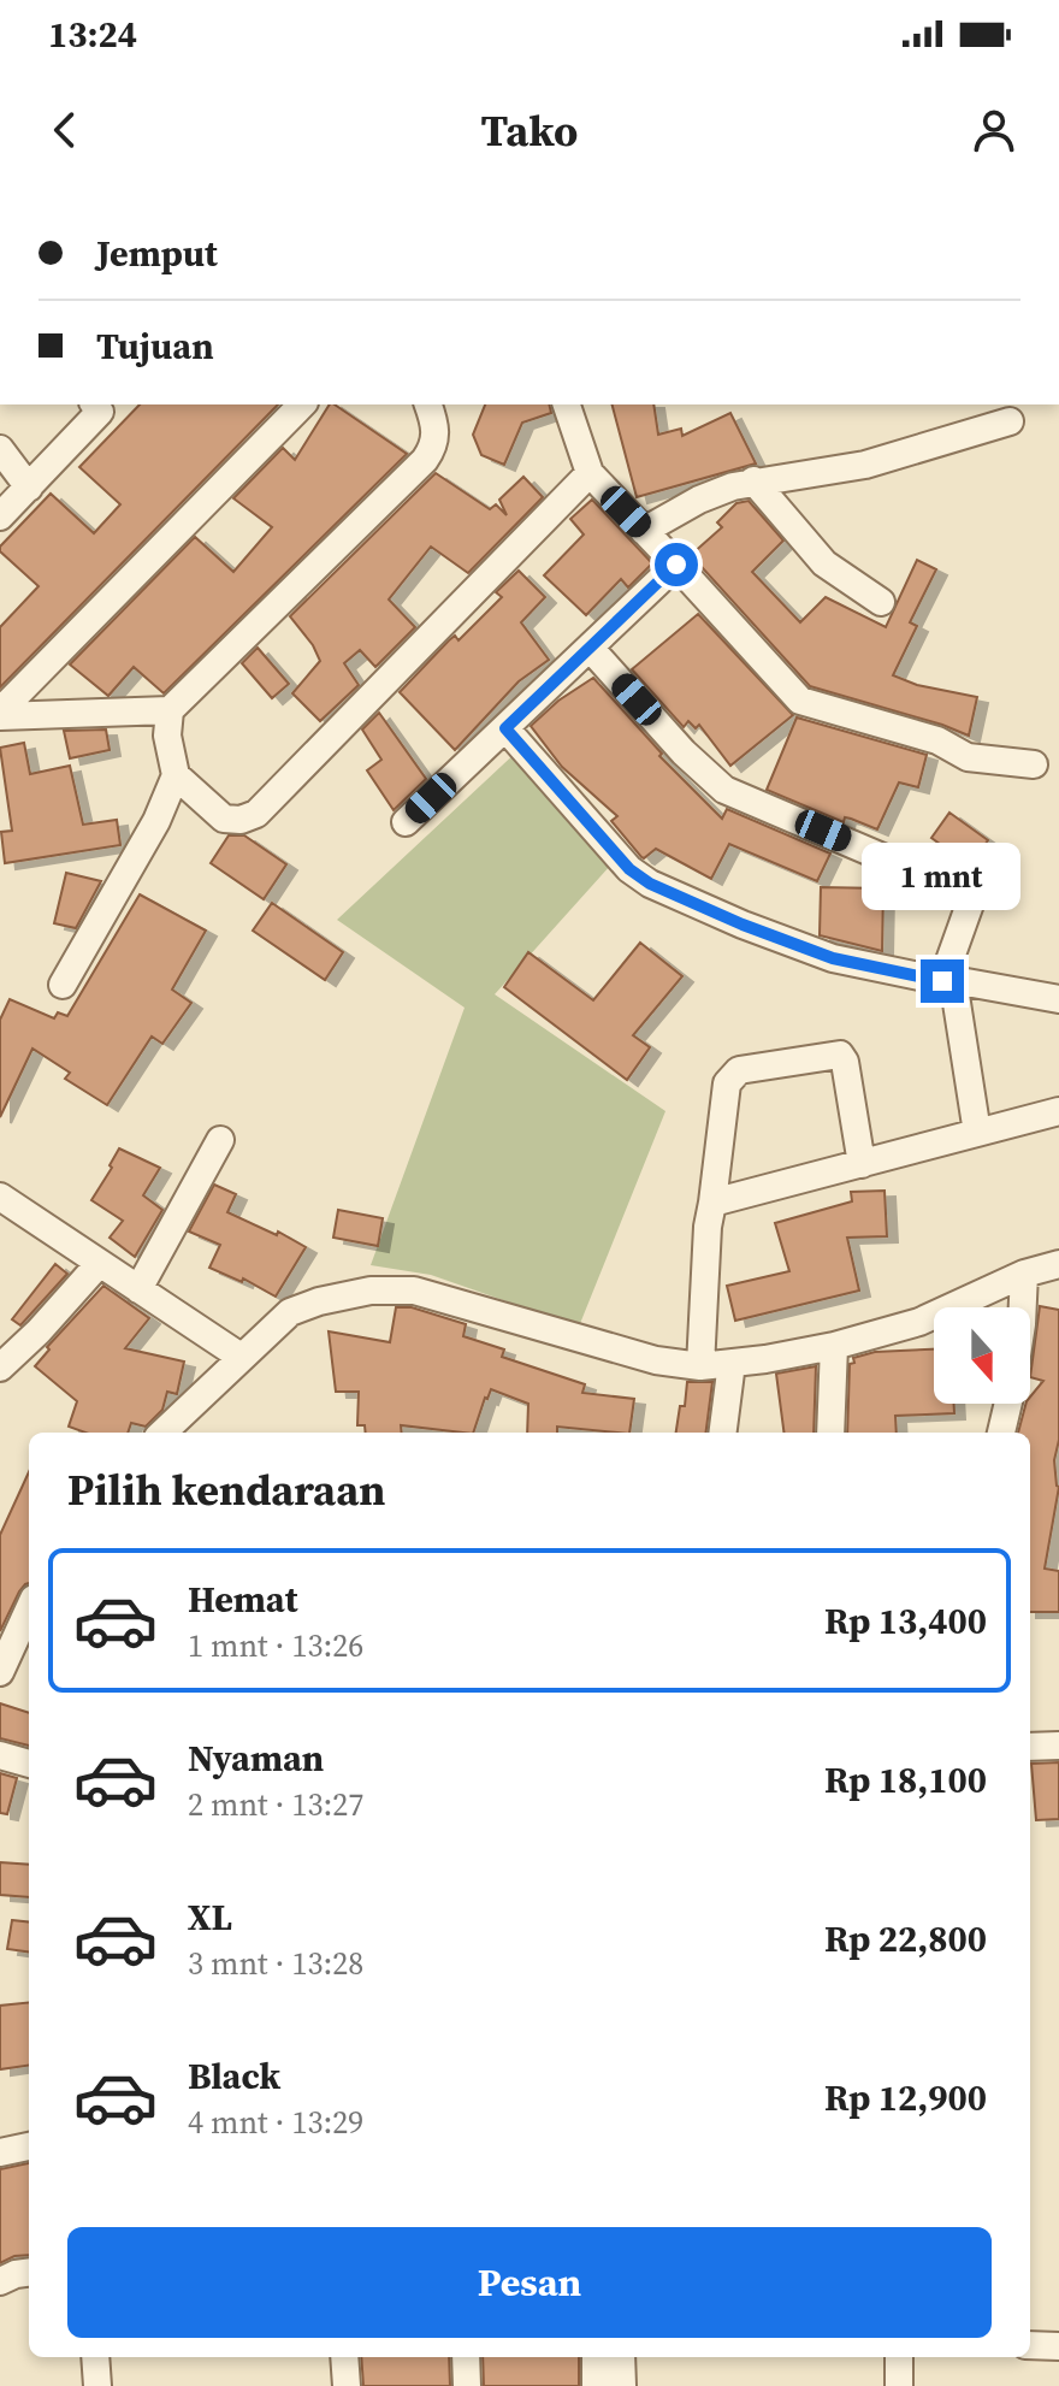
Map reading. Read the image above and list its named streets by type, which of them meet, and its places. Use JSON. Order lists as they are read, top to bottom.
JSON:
{
  "north": "bottom",
  "page": {
    "status": "13:24",
    "header": "Tako",
    "banner": ["Jemput", "Tujuan"],
    "bubble": "1 mnt",
    "heading": "Pilih kendaraan",
    "list": [
      {
        "name": "Hemat",
        "note": "1 mnt · 13:26",
        "value": "Rp 13,400"
      },
      {
        "name": "Nyaman",
        "note": "2 mnt · 13:27",
        "value": "Rp 18,100"
      },
      {
        "name": "XL",
        "note": "3 mnt · 13:28",
        "value": "Rp 22,800"
      },
      {
        "name": "Black",
        "note": "4 mnt · 13:29",
        "value": "Rp 12,900"
      }
    ],
    "buttons": "Pesan"
  }
}
